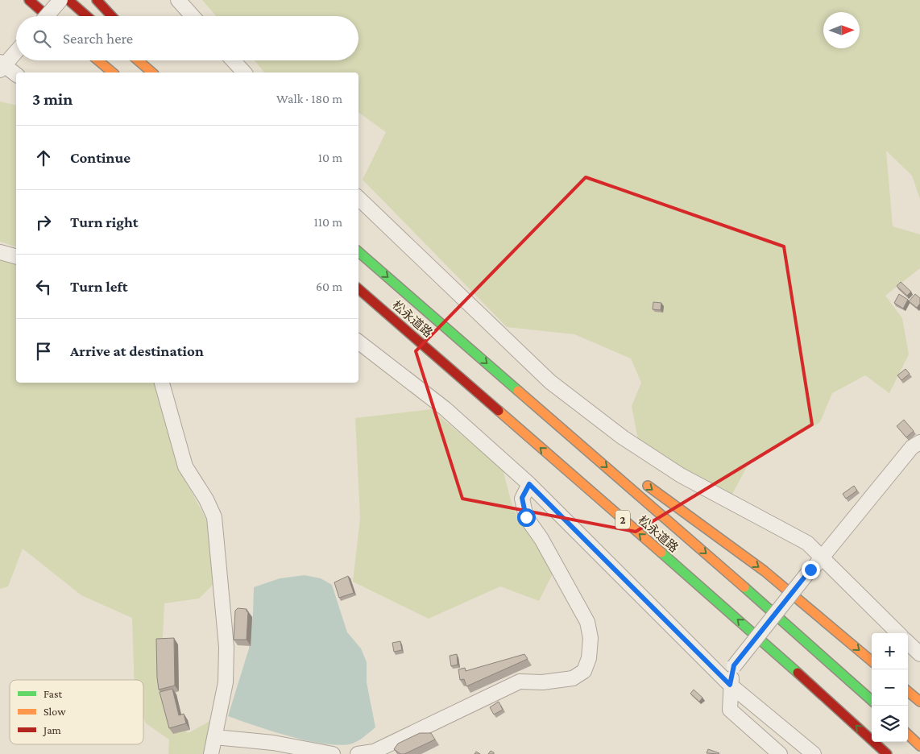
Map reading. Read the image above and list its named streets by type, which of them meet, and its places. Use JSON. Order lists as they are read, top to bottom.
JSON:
{
  "streets": {
    "highway": ["松永道路", "2"]
  },
  "legend": ["Fast", "Slow", "Jam"],
  "north": "right",
  "page": {
    "search": "Search here",
    "heading": ["3 min", "Walk · 180 m"],
    "list": [
      ["Continue", "10 m"],
      ["Turn right", "110 m"],
      ["Turn left", "60 m"],
      "Arrive at destination"
    ],
    "map_buttons": ["+", "−"]
  }
}
